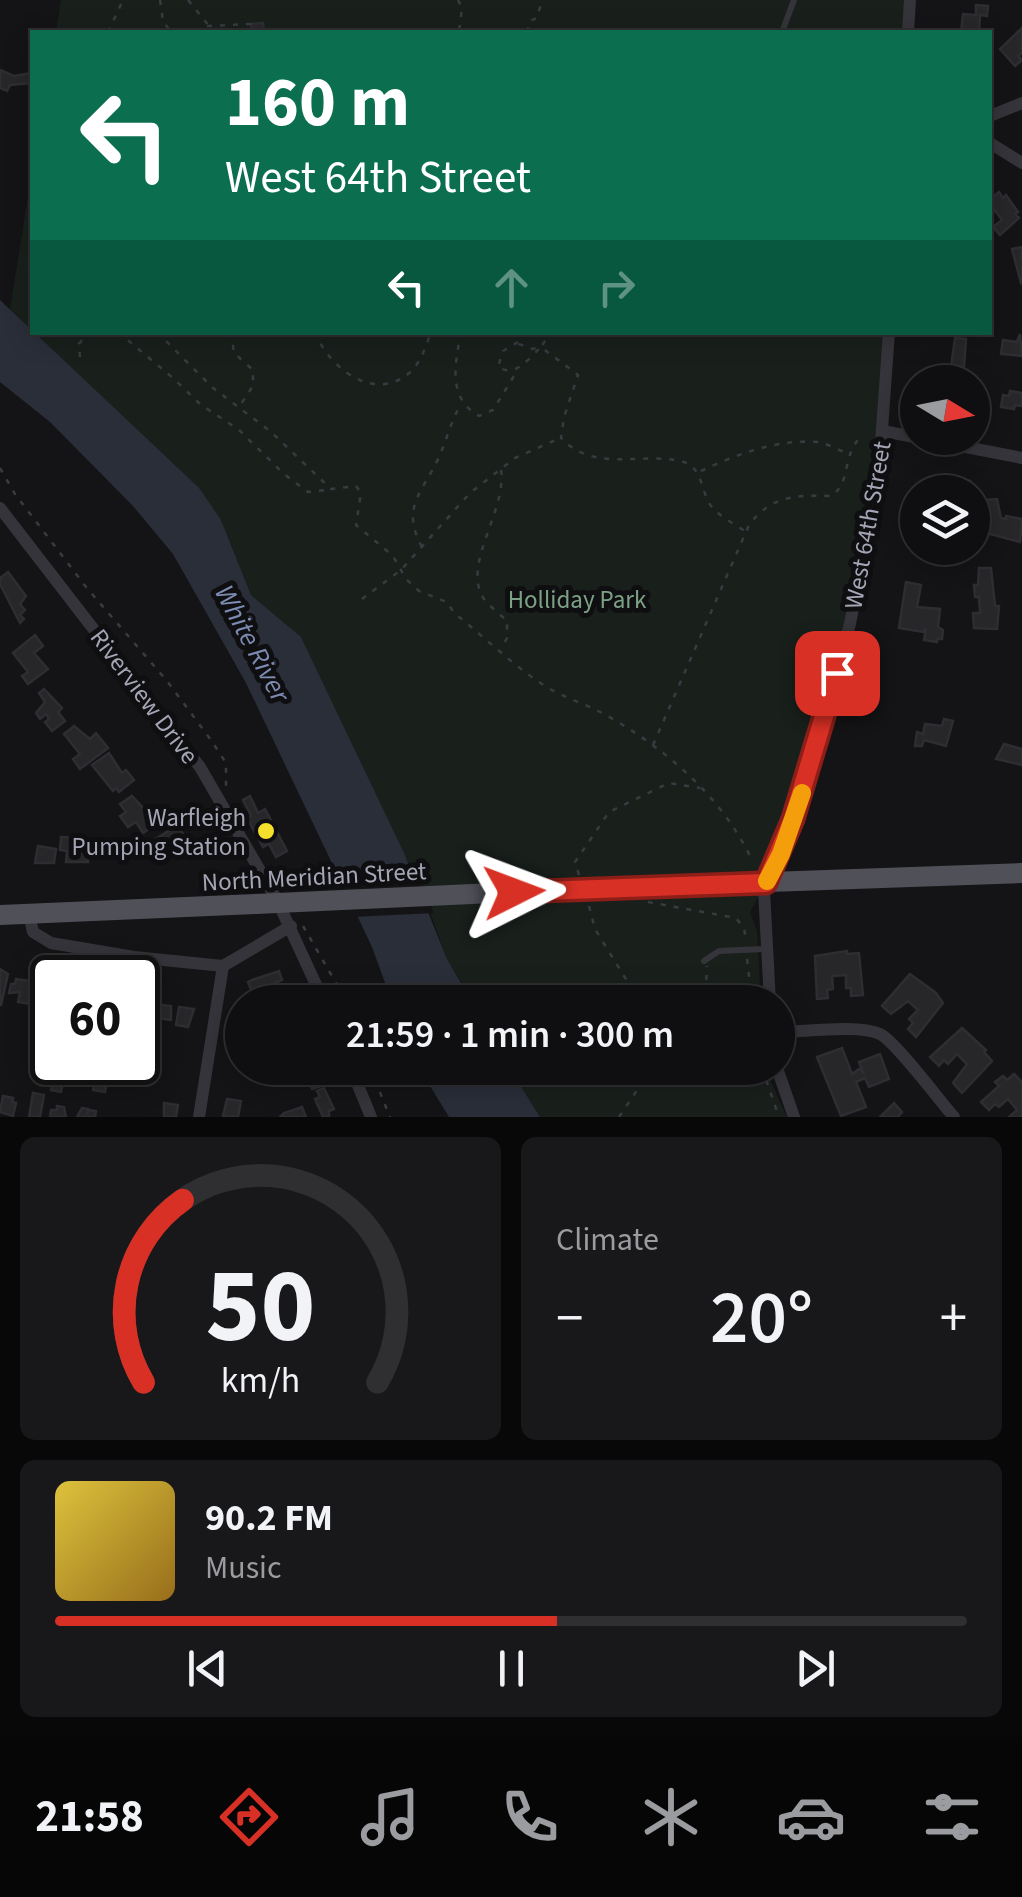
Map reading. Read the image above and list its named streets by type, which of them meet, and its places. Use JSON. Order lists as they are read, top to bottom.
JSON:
{
  "streets": {
    "main road": ["North Meridian Street"],
    "street": ["West 64th Street", "Riverview Drive"]
  },
  "crossings": [
    ["West 64th Street", "North Meridian Street"],
    ["Riverview Drive", "North Meridian Street"]
  ],
  "water": ["White River"],
  "parks": ["Holliday Park"],
  "places": ["Warfleigh Pumping Station"],
  "north": "right",
  "page": {
    "turn": ["160 m", "West 64th Street"],
    "limit": "60",
    "trip": "21:59 · 1 min · 300 m",
    "tile": "Climate",
    "heat": ["−", "20°", "+"],
    "song": ["90.2 FM", "Music"],
    "tabs": "21:58",
    "gauge": ["50", "km/h"]
  }
}
